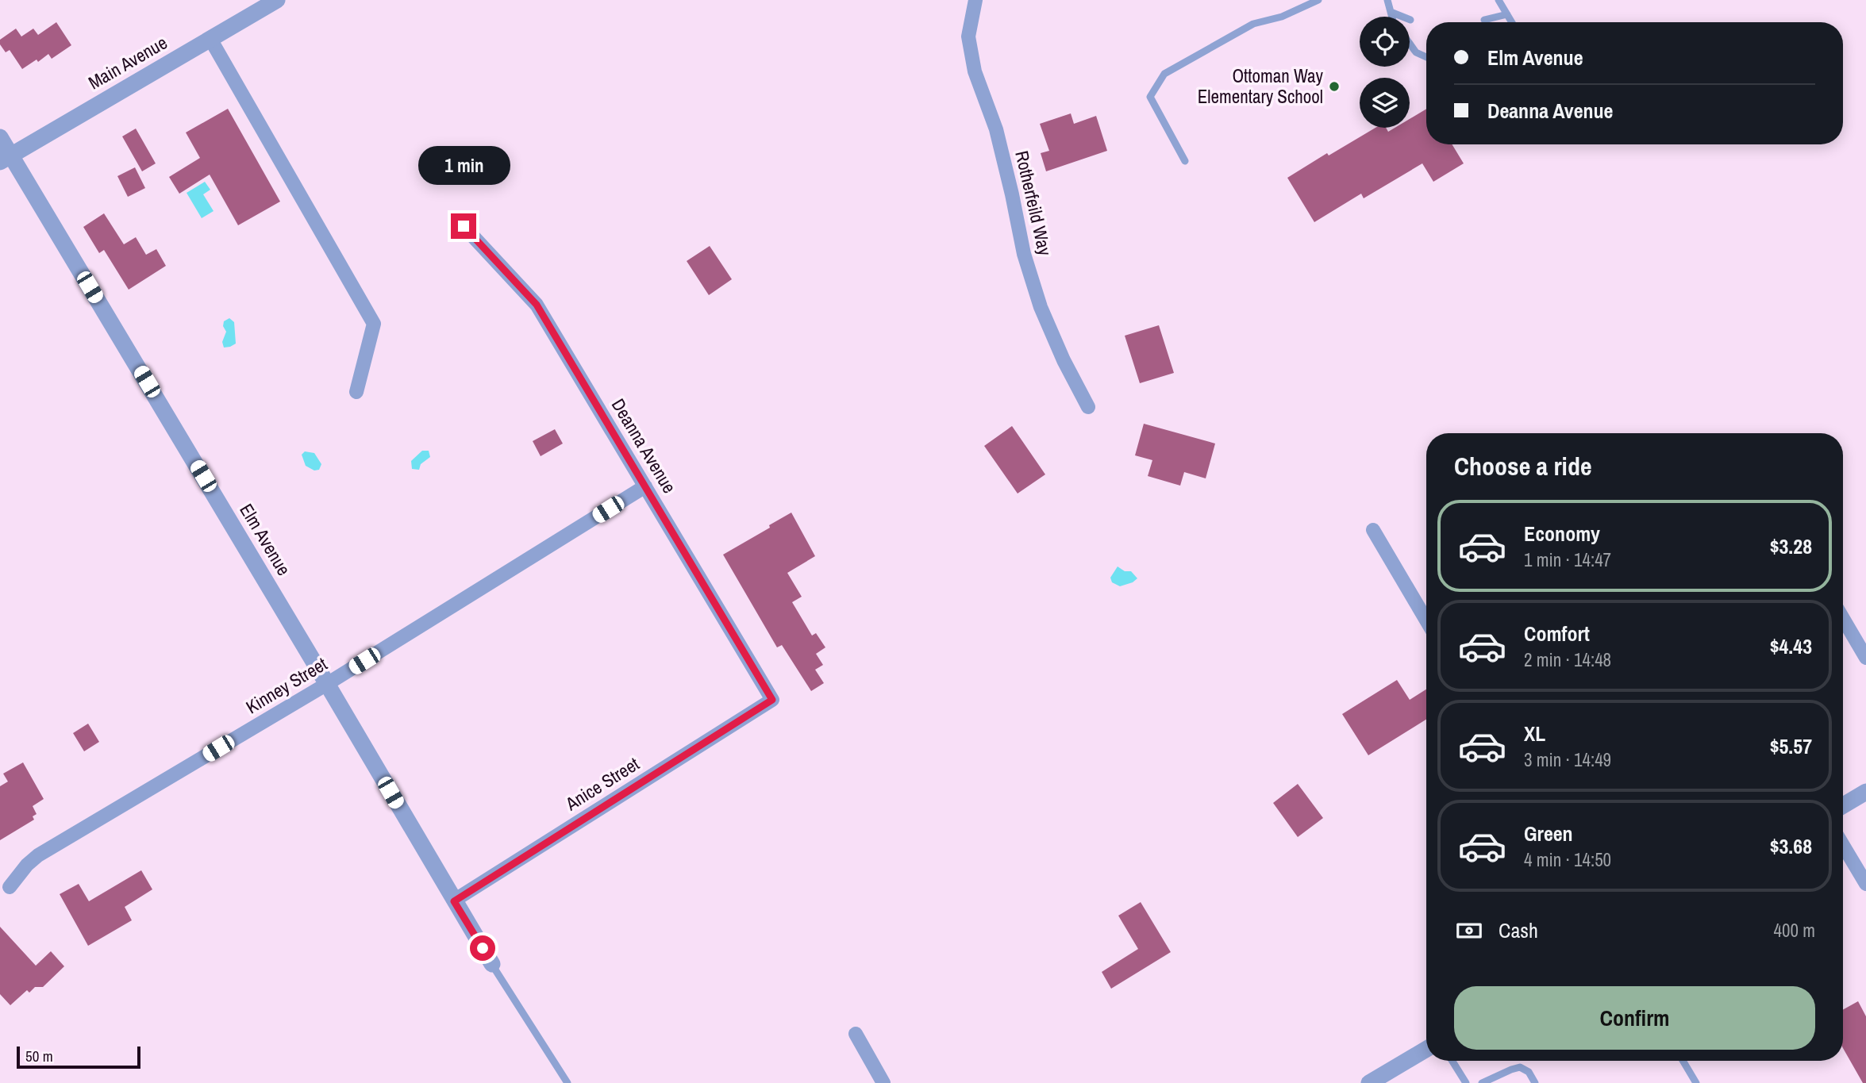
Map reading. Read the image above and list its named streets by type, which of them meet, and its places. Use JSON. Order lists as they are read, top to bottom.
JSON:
{
  "streets": {
    "street": [
      "Main Avenue",
      "Rotherfeild Way",
      "Deanna Avenue",
      "Elm Avenue",
      "Kinney Street",
      "Anice Street"
    ]
  },
  "crossings": [
    ["Main Avenue", "Elm Avenue"],
    ["Deanna Avenue", "Kinney Street"],
    ["Deanna Avenue", "Anice Street"],
    ["Elm Avenue", "Kinney Street"],
    ["Elm Avenue", "Anice Street"]
  ],
  "places": ["Ottoman Way Elementary School"],
  "scale_bar": "50 m",
  "page": {
    "banner": ["Elm Avenue", "Deanna Avenue"],
    "bubble": "1 min",
    "heading": "Choose a ride",
    "list": [
      {
        "name": "Economy",
        "note": "1 min · 14:47",
        "value": "$3.28"
      },
      {
        "name": "Comfort",
        "note": "2 min · 14:48",
        "value": "$4.43"
      },
      {
        "name": "XL",
        "note": "3 min · 14:49",
        "value": "$5.57"
      },
      {
        "name": "Green",
        "note": "4 min · 14:50",
        "value": "$3.68"
      }
    ],
    "pay": ["Cash", "400 m"],
    "buttons": "Confirm",
    "scale": "50 m"
  }
}
